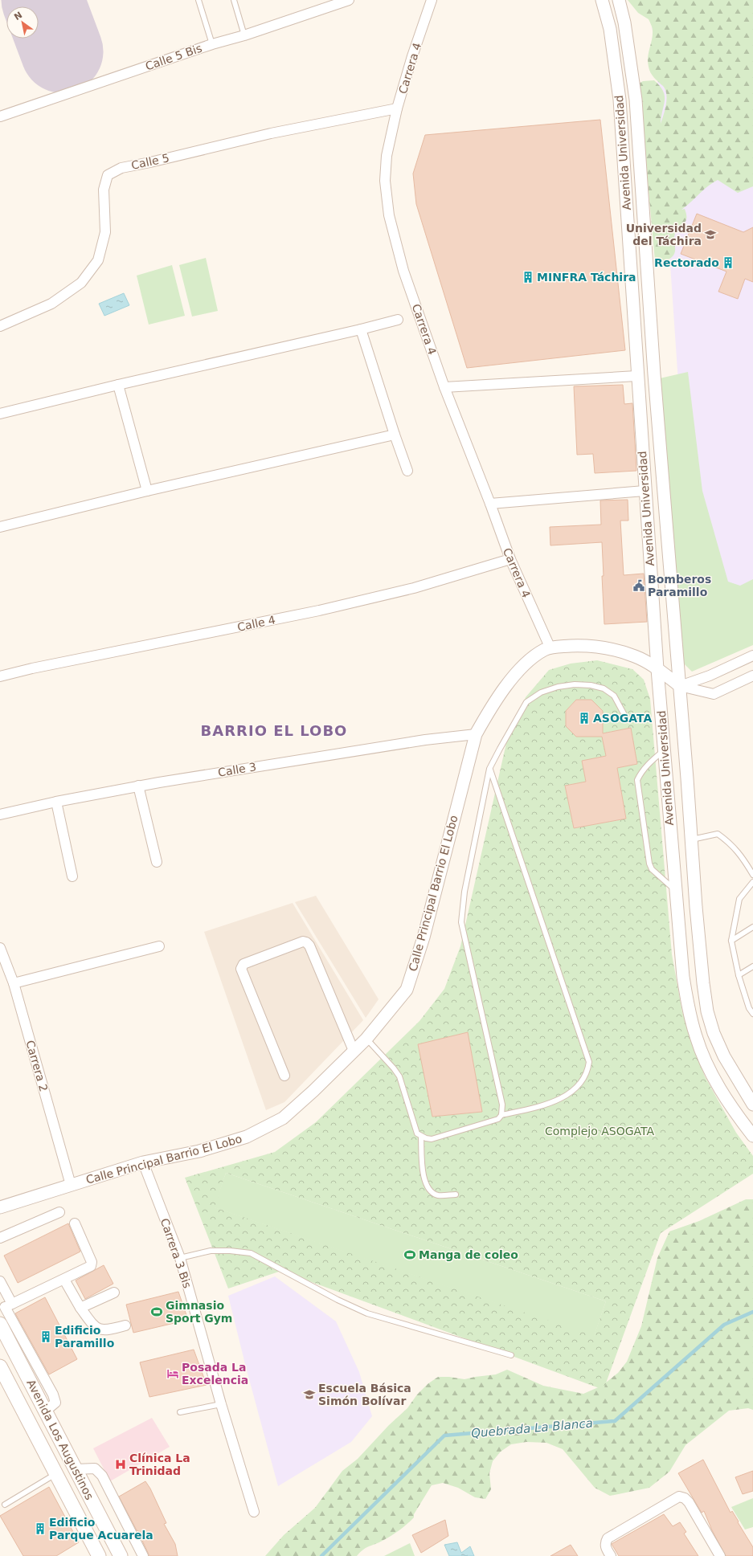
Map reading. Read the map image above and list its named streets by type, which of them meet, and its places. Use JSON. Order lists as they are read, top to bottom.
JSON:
{
  "streets": {
    "main road": ["Avenida Los Augustinos"],
    "street": [
      "Calle 5 Bis",
      "Carrera 4",
      "Avenida Universidad",
      "Calle 5",
      "Calle 4",
      "Calle 3",
      "Calle Principal Barrio El Lobo",
      "Carrera 2",
      "Carrera 3 Bis"
    ]
  },
  "crossings": [
    ["Carrera 4", "Calle 5"],
    ["Carrera 4", "Calle 4"],
    ["Carrera 4", "Calle Principal Barrio El Lobo"],
    ["Avenida Universidad", "Calle Principal Barrio El Lobo"],
    ["Calle 3", "Calle Principal Barrio El Lobo"],
    ["Calle Principal Barrio El Lobo", "Carrera 2"],
    ["Calle Principal Barrio El Lobo", "Carrera 3 Bis"]
  ],
  "districts": ["BARRIO EL LOBO"],
  "water": ["Quebrada La Blanca"],
  "parks": ["Complejo ASOGATA"],
  "places": {
    "school or university": ["Universidad del Táchira", "Escuela Básica Simón Bolívar"],
    "building": [
      "Rectorado",
      "MINFRA Táchira",
      "ASOGATA",
      "Edificio Paramillo",
      "Edificio Parque Acuarela"
    ],
    "public building": ["Bomberos Paramillo"],
    "sports": ["Manga de coleo", "Gimnasio Sport Gym"],
    "hotel": ["Posada La Excelencia"],
    "hospital": ["Clínica La Trinidad"]
  },
  "north": "top left"
}
